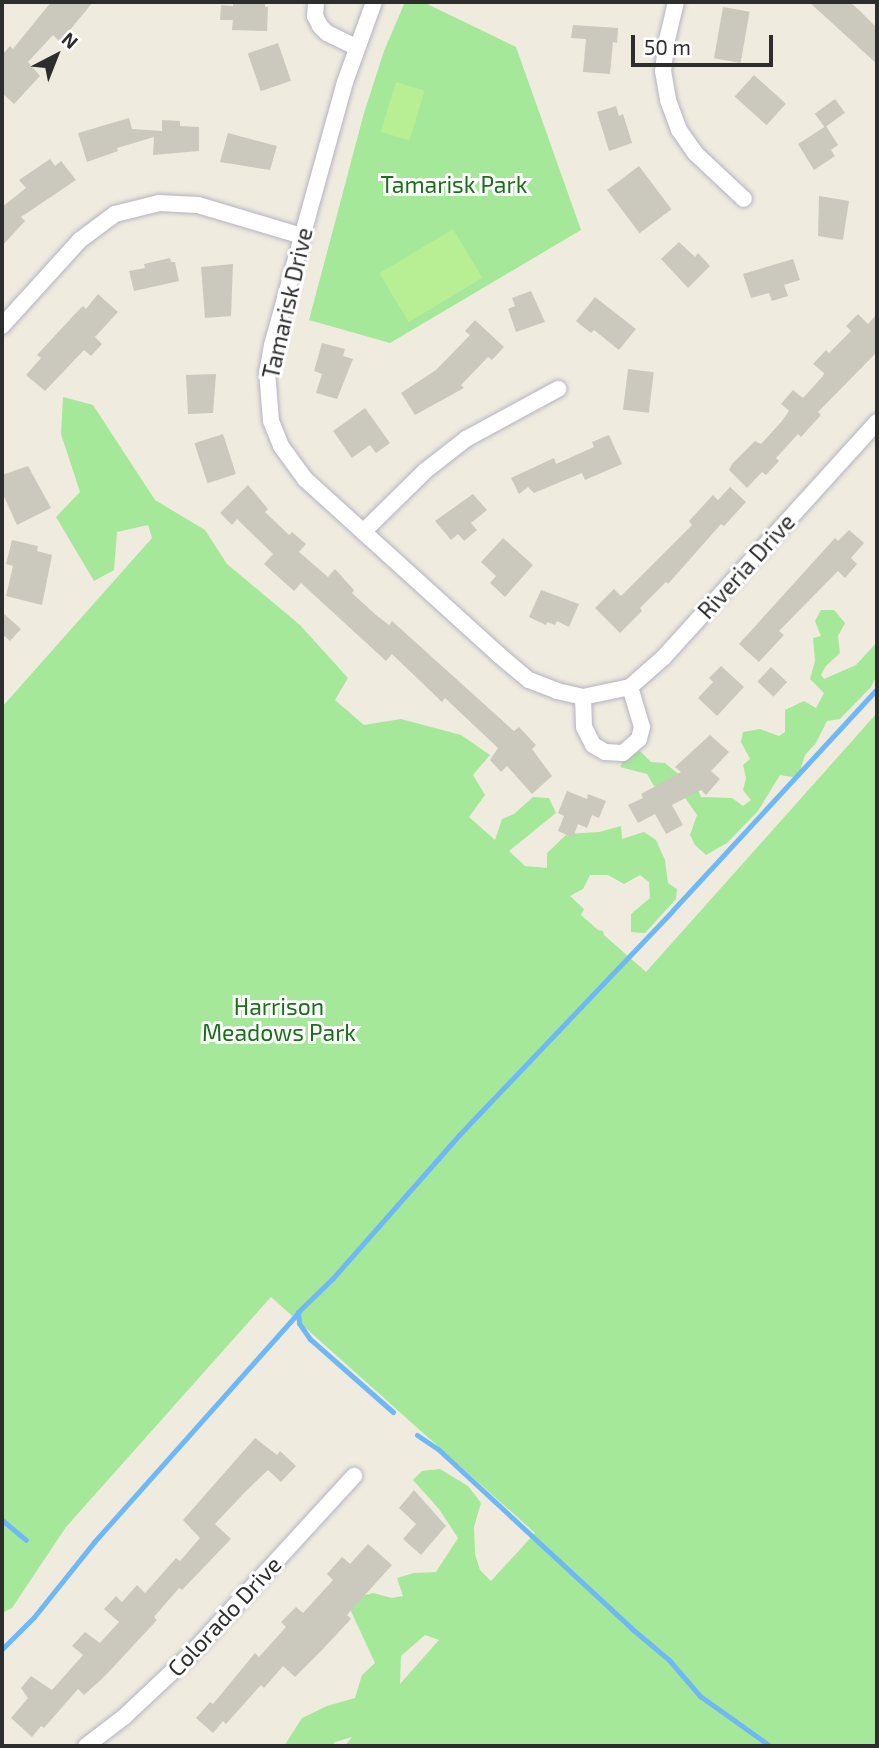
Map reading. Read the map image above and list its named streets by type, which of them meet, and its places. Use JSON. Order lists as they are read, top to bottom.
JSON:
{
  "streets": {
    "street": ["Tamarisk Drive", "Riveria Drive", "Colorado Drive"]
  },
  "crossings": [
    ["Tamarisk Drive", "Riveria Drive"]
  ],
  "parks": ["Tamarisk Park", "Harrison Meadows Park"],
  "scale_bar": "50 m",
  "north": "top right"
}
